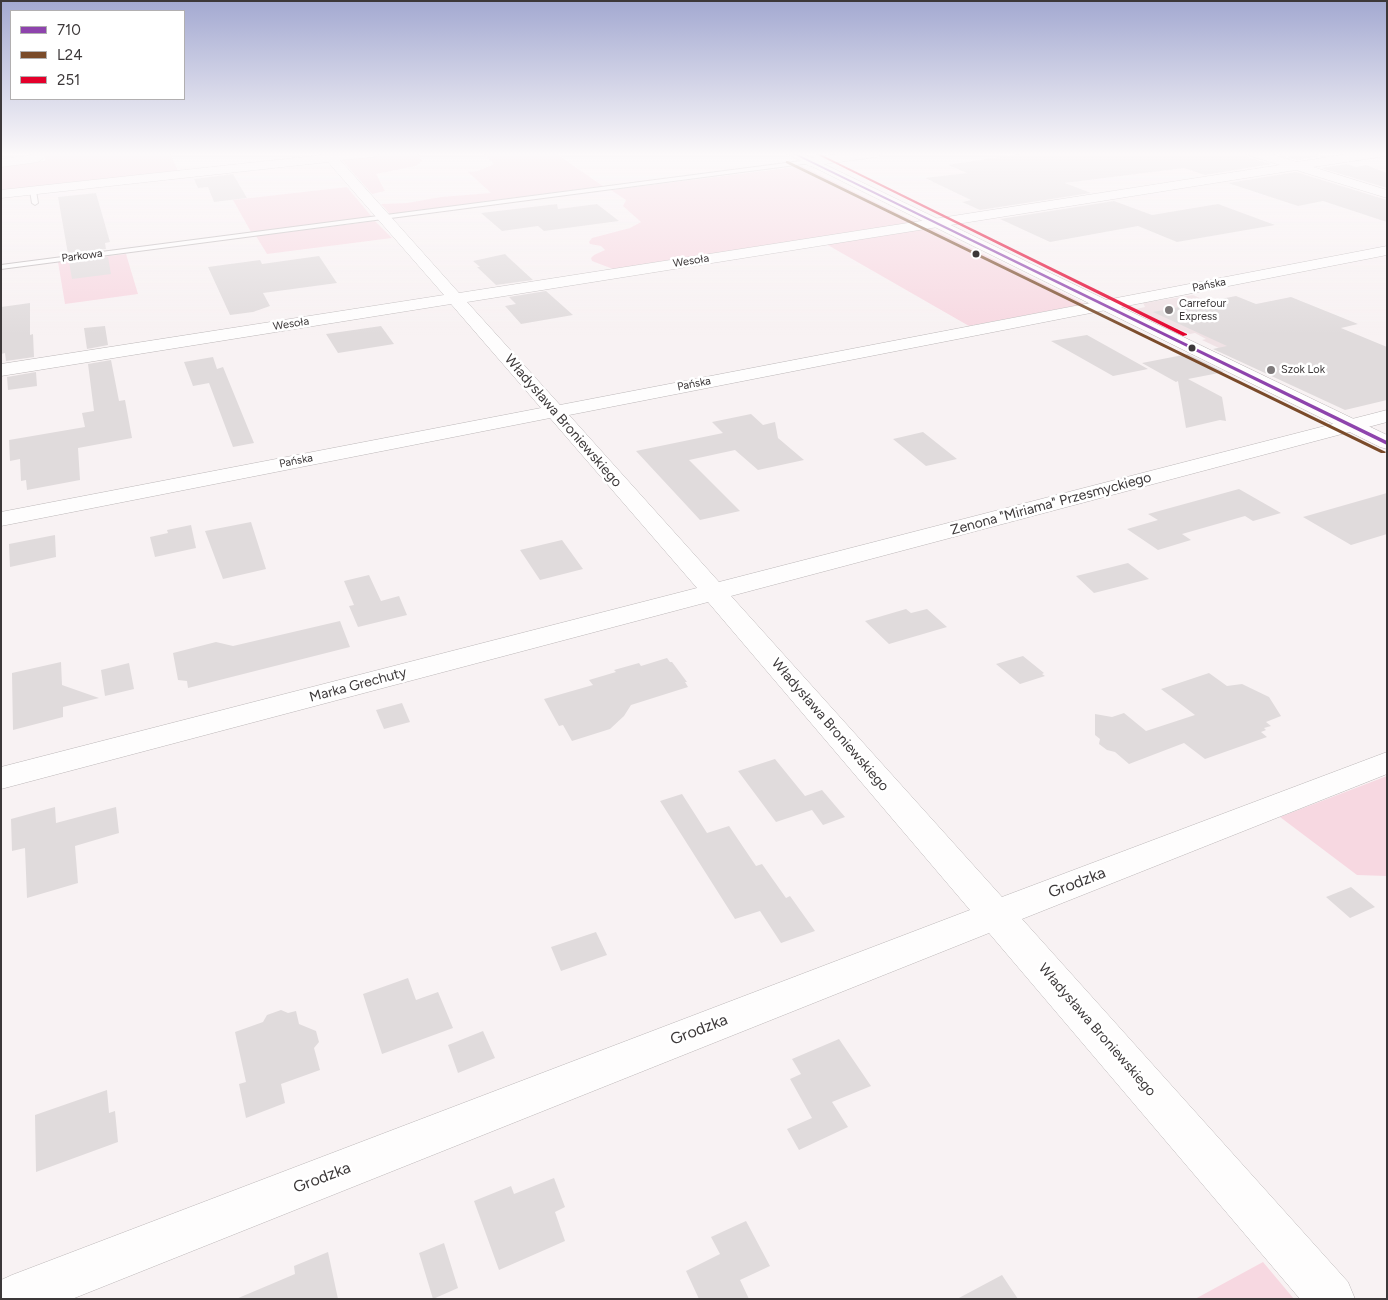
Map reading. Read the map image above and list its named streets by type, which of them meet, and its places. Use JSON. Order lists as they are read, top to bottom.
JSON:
{
  "streets": {
    "street": [
      "Wesoła",
      "Pańska",
      "Władysława Broniewskiego",
      "Zenona \"Miriama\" Przesmyckiego",
      "Marka Grechuty",
      "Grodzka"
    ],
    "lane": ["Parkowa"]
  },
  "crossings": [
    ["Parkowa", "Władysława Broniewskiego"],
    ["Wesoła", "Władysława Broniewskiego"],
    ["Pańska", "Władysława Broniewskiego"],
    ["Władysława Broniewskiego", "Zenona \"Miriama\" Przesmyckiego"],
    ["Władysława Broniewskiego", "Marka Grechuty"],
    ["Władysława Broniewskiego", "Grodzka"],
    ["Zenona \"Miriama\" Przesmyckiego", "Marka Grechuty"]
  ],
  "places": ["Carrefour Express", "Szok Lok"],
  "lines": ["transit line 710", "transit line L24", "transit line 251"],
  "legend": ["710", "L24", "251"]
}
